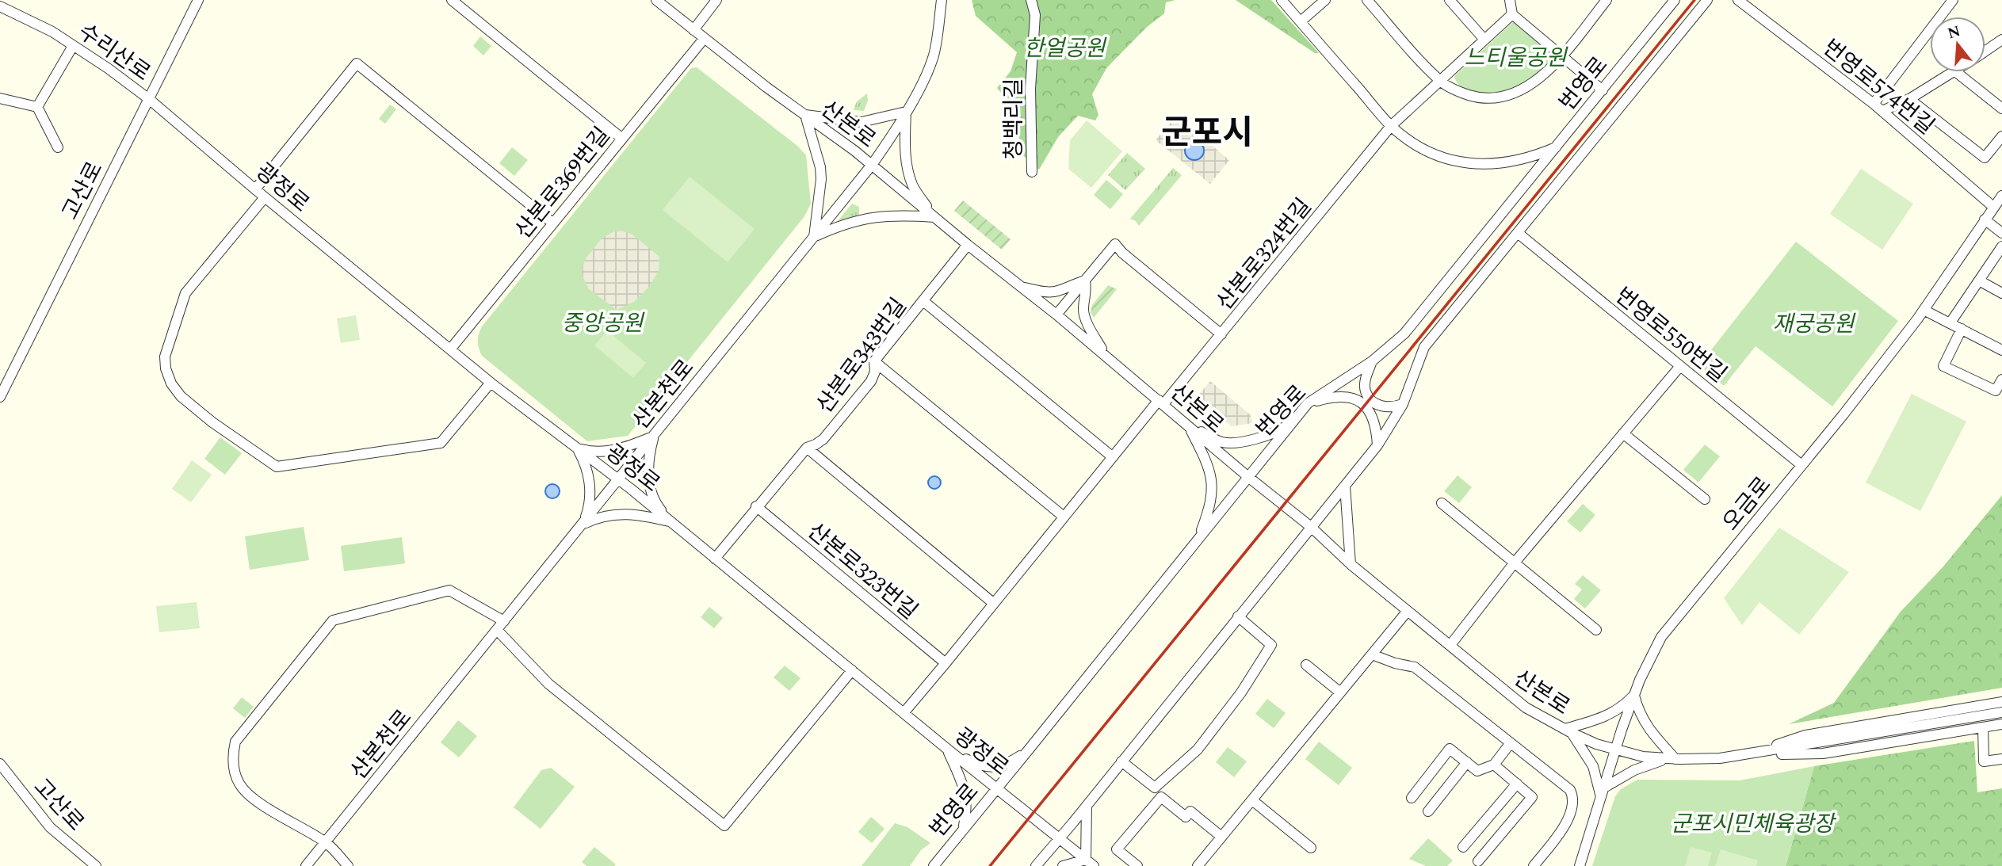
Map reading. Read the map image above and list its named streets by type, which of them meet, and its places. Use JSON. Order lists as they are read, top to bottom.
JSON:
{
  "streets": {
    "street": [
      "수리산로",
      "번영로",
      "번영로574번길",
      "청백리길",
      "산본로",
      "산본로369번길",
      "광정로",
      "고산로",
      "산본로324번길",
      "번영로550번길",
      "산본로343번길",
      "산본천로",
      "오금로",
      "산본로323번길"
    ]
  },
  "crossings": [
    ["수리산로", "광정로"],
    ["수리산로", "고산로"],
    ["번영로", "산본로"],
    ["번영로", "광정로"],
    ["번영로", "번영로550번길"],
    ["번영로574번길", "오금로"],
    ["산본로", "산본로369번길"],
    ["산본로", "산본로324번길"],
    ["산본로", "산본로343번길"],
    ["산본로", "산본천로"],
    ["산본로", "오금로"],
    ["산본로369번길", "광정로"],
    ["광정로", "고산로"],
    ["광정로", "산본로343번길"],
    ["광정로", "산본천로"],
    ["번영로550번길", "오금로"],
    ["산본로343번길", "산본로323번길"]
  ],
  "districts": ["군포시"],
  "parks": [
    "한얼공원",
    "느티울공원",
    "중앙공원",
    "재궁공원",
    "군포시민체육광장"
  ],
  "north": "top"
}
